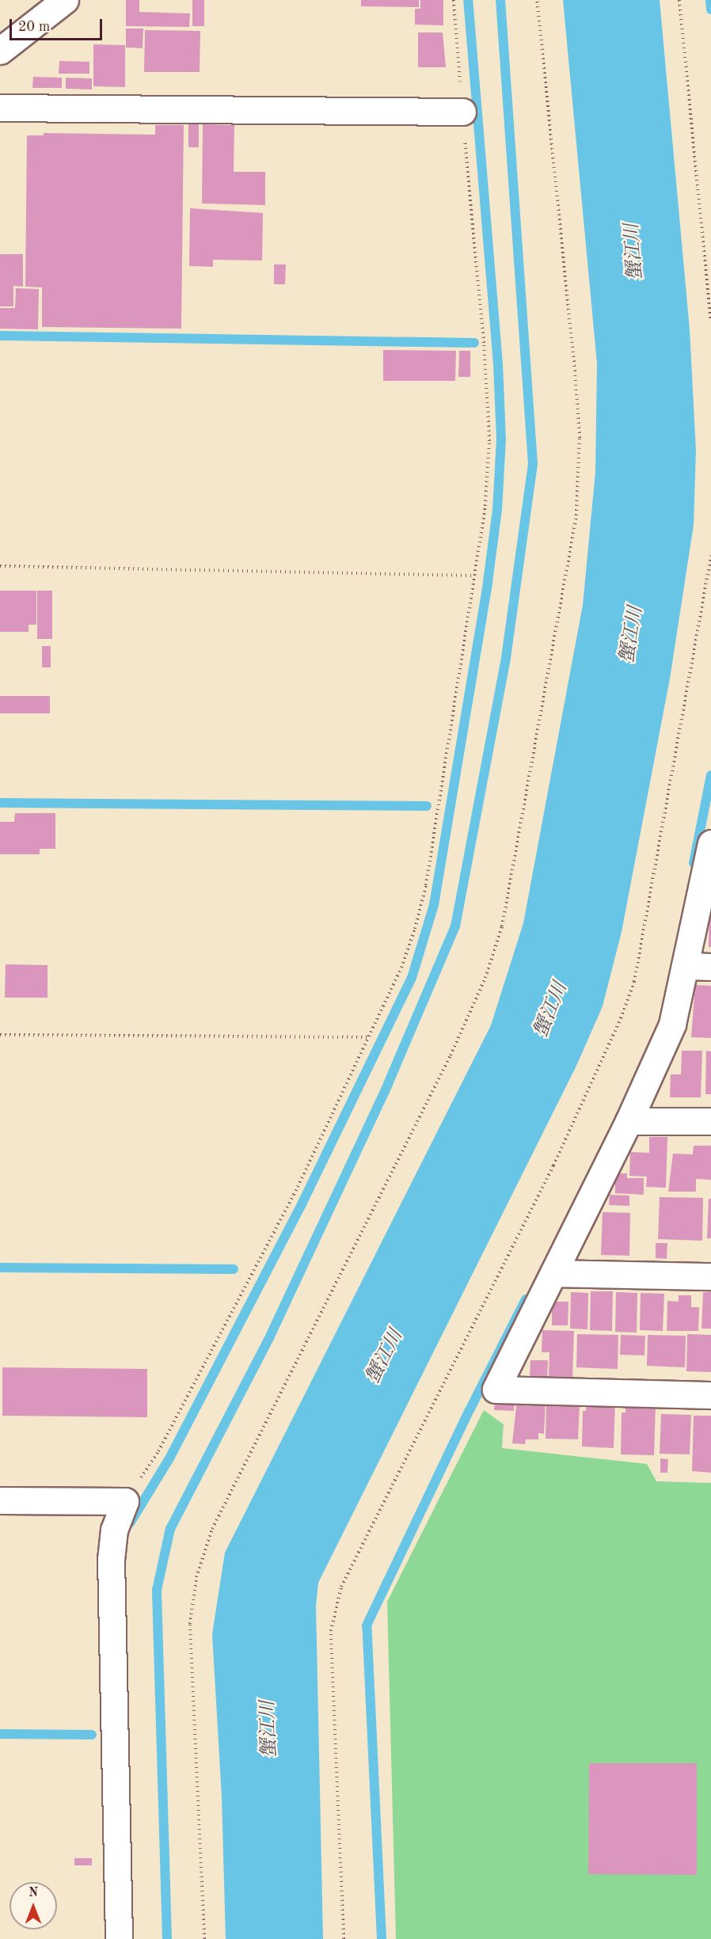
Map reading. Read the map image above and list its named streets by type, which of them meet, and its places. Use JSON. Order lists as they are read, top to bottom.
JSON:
{
  "water": ["蟹江川"],
  "scale_bar": "20 m",
  "north": "top"
}
